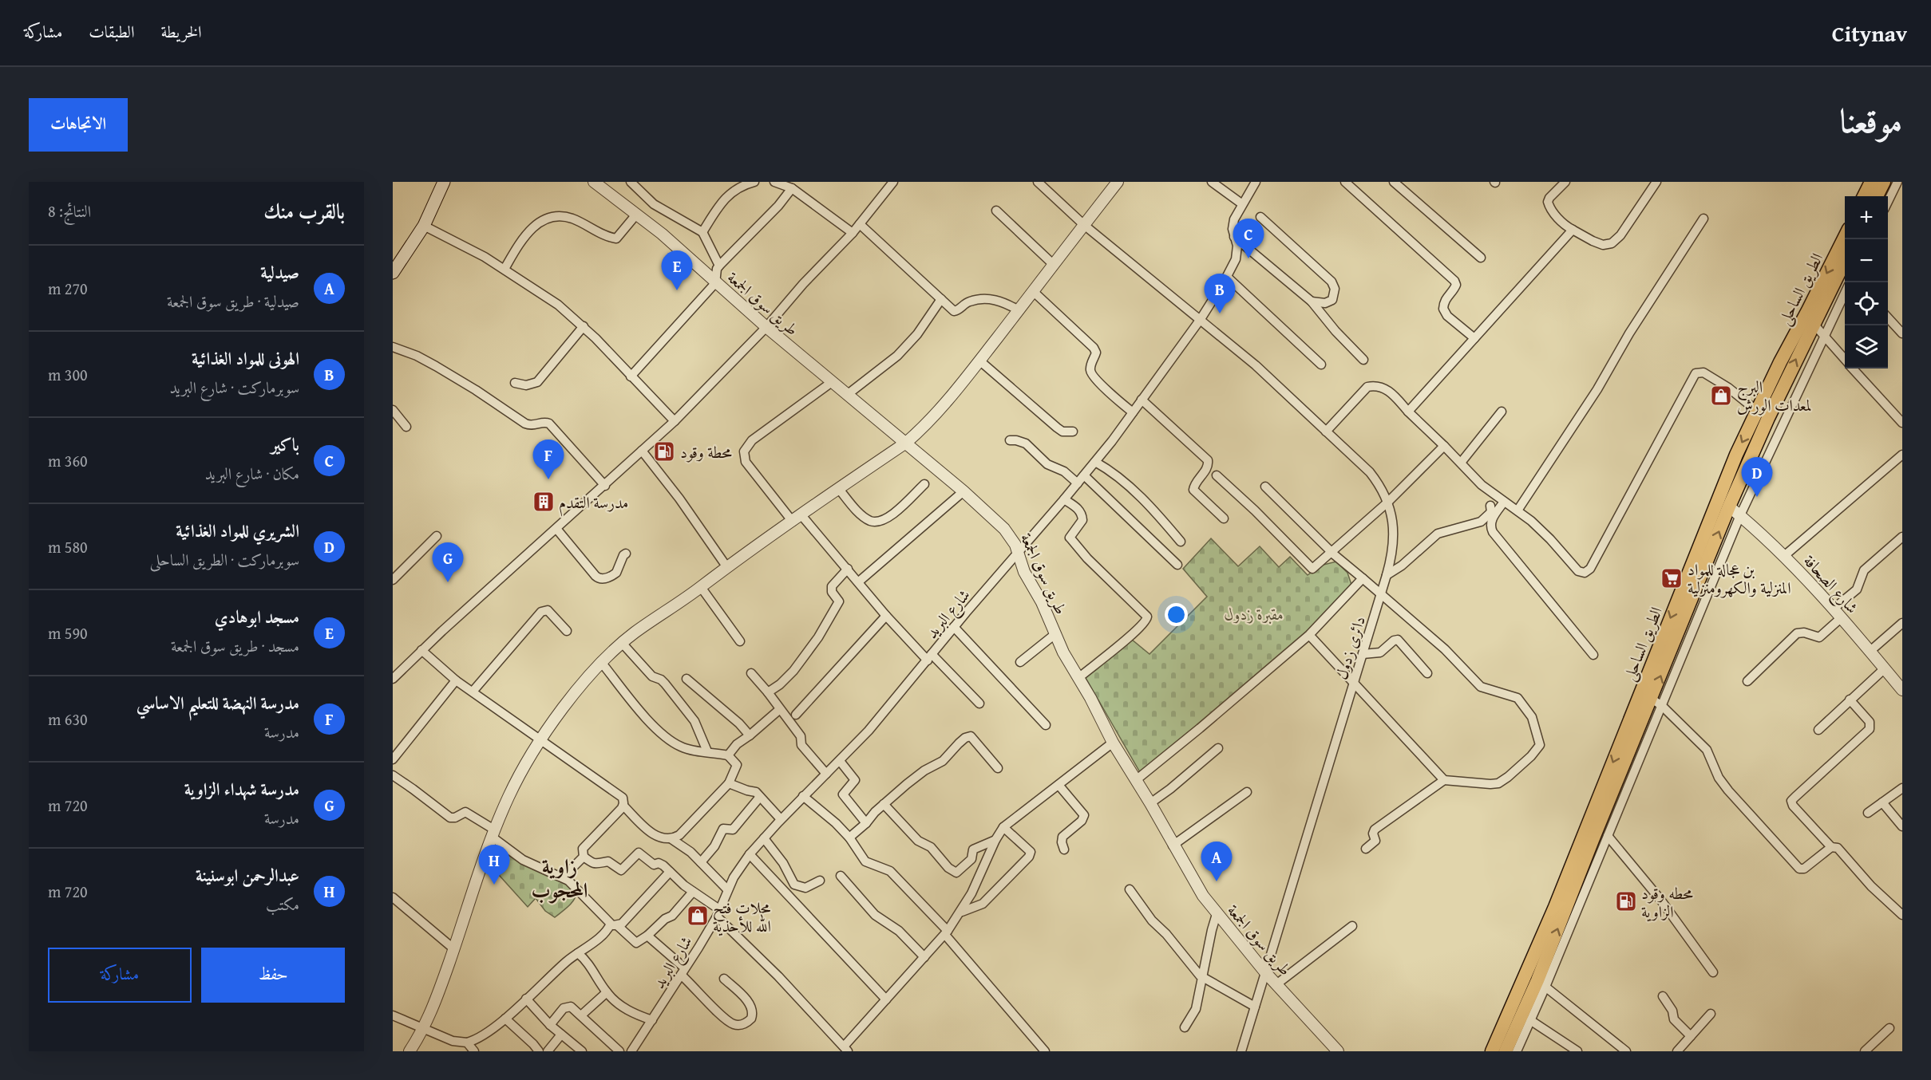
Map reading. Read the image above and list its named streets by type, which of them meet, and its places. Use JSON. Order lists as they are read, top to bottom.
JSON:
{
  "streets": {
    "highway": ["الطريق الساحلى"],
    "street": [
      "طريق سوق الجمعة",
      "شارع الصحافة",
      "شارع البريد",
      "دائرى زدول"
    ]
  },
  "crossings": [
    ["الطريق الساحلى", "شارع الصحافة"],
    ["طريق سوق الجمعة", "شارع البريد"],
    ["طريق سوق الجمعة", "دائرى زدول"],
    ["شارع البريد", "دائرى زدول"]
  ],
  "districts": ["زاوية المحجوب"],
  "parks": ["مقبرة زدول"],
  "places": {
    "shop": ["البرج لمعدات الورش", "محلات فتح الله للأحذية"],
    "fuel station": ["محطة وقود", "محطه وقود الزاوية"],
    "building": ["مدرسة التقدم"],
    "supermarket": ["بن عجالة للمواد المنزلية والكهرومنزلية"]
  },
  "page": {
    "header": "Citynav",
    "nav": ["الخريطة", "الطبقات", "مشاركة"],
    "title": "موقعنا",
    "buttons": [
      "الاتجاهات",
      ["حفظ", "مشاركة"]
    ],
    "heading": ["بالقرب منك", "النتائج: 8"],
    "map_buttons": ["+", "−"],
    "pins": [
      "C",
      "E",
      "B",
      "F",
      "D",
      "G",
      "A",
      "H"
    ],
    "list": [
      {
        "mark": "A",
        "name": "صيدلية",
        "note": "صيدلية · طريق سوق الجمعة",
        "value": "270 m"
      },
      {
        "mark": "B",
        "name": "الهونى للمواد الغذائية",
        "note": "سوبرماركت · شارع البريد",
        "value": "300 m"
      },
      {
        "mark": "C",
        "name": "باكير",
        "note": "مكان · شارع البريد",
        "value": "360 m"
      },
      {
        "mark": "D",
        "name": "الشريري للمواد الغذائية",
        "note": "سوبرماركت · الطريق الساحلى",
        "value": "580 m"
      },
      {
        "mark": "E",
        "name": "مسجد ابوهادي",
        "note": "مسجد · طريق سوق الجمعة",
        "value": "590 m"
      },
      {
        "mark": "F",
        "name": "مدرسة النهضة للتعليم الاساسي",
        "note": "مدرسة",
        "value": "630 m"
      },
      {
        "mark": "G",
        "name": "مدرسة شهداء الزاوية",
        "note": "مدرسة",
        "value": "720 m"
      },
      {
        "mark": "H",
        "name": "عبدالرحمن ابوسنينة",
        "note": "مكتب",
        "value": "720 m"
      }
    ]
  }
}
